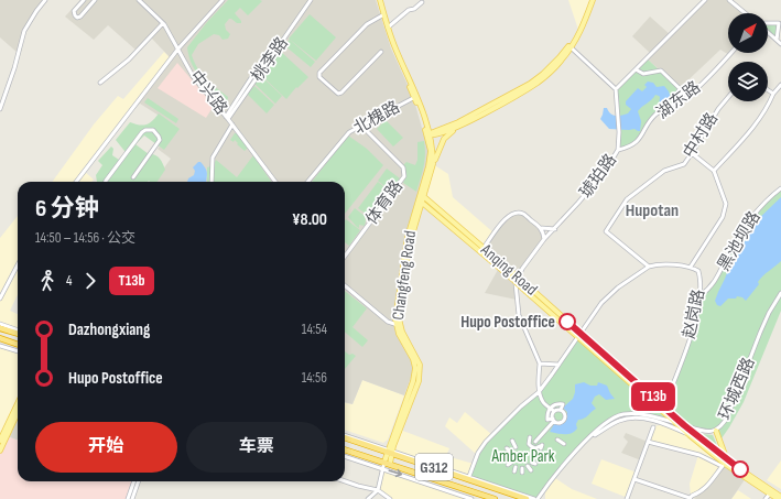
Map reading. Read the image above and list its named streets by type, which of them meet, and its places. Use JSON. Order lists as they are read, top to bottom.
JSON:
{
  "streets": {
    "highway": ["G312"],
    "main road": ["Anqing Road", "Changfeng Road"],
    "street": [
      "桃李路",
      "中兴路",
      "湖东路",
      "北槐路",
      "中村路",
      "琥珀路",
      "体育路",
      "黑池坝路",
      "赵岗路",
      "环城西路"
    ]
  },
  "crossings": [
    ["桃李路", "中兴路"],
    ["湖东路", "琥珀路"],
    ["北槐路", "体育路"],
    ["北槐路", "Changfeng Road"],
    ["中村路", "赵岗路"],
    ["黑池坝路", "赵岗路"],
    ["Anqing Road", "Changfeng Road"],
    ["Anqing Road", "赵岗路"],
    ["Anqing Road", "环城西路"],
    ["Changfeng Road", "G312"]
  ],
  "districts": ["Hupotan"],
  "parks": ["Amber Park"],
  "places": ["Hupo Postoffice"],
  "lines": ["bus line T13b"],
  "north": "top right",
  "page": {
    "on_map": "T13b",
    "heading": ["6 分钟", "14:50 – 14:56 · 公交", "¥8.00"],
    "legs": ["4", "T13b"],
    "list": [
      {
        "name": "Dazhongxiang",
        "value": "14:54"
      },
      {
        "name": "Hupo Postoffice",
        "value": "14:56"
      }
    ],
    "buttons": ["开始", "车票"]
  }
}
